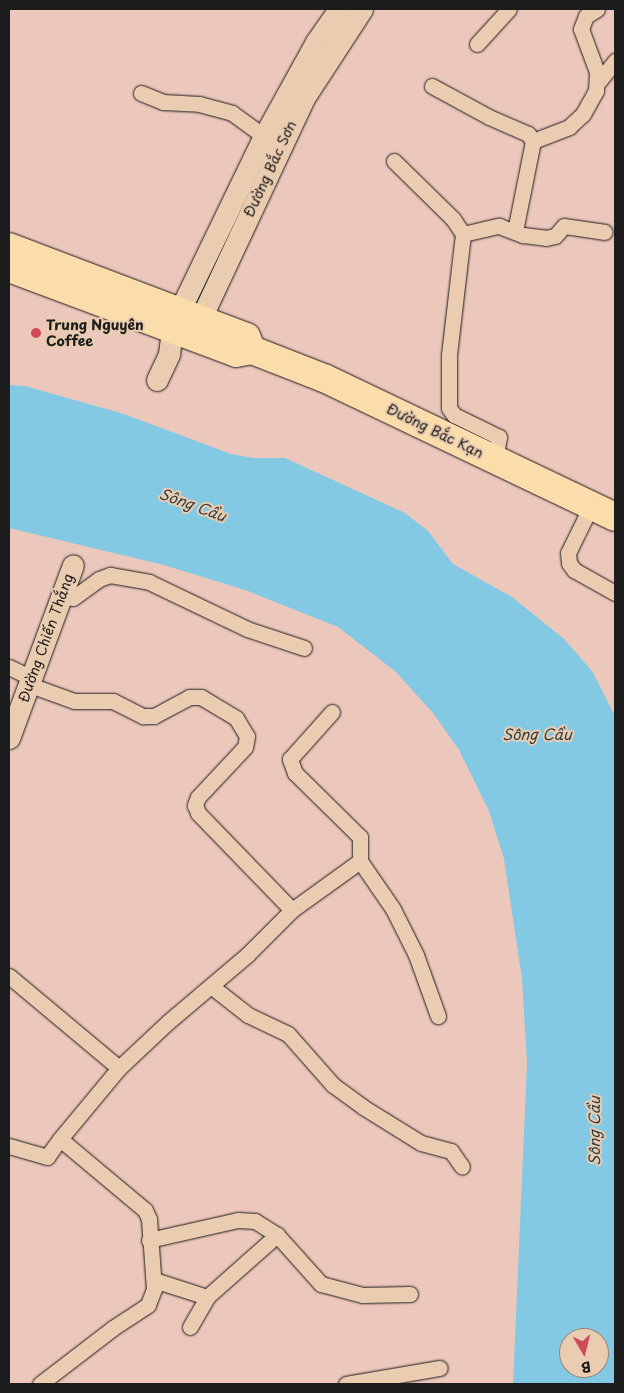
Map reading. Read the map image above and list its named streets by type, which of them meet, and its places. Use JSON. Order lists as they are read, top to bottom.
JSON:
{
  "streets": {
    "highway": ["Đường Bắc Kạn"],
    "main road": ["Đường Bắc Sơn", "Đường Chiến Thắng"]
  },
  "crossings": [
    ["Đường Bắc Sơn", "Đường Bắc Kạn"]
  ],
  "water": ["Sông Cầu"],
  "places": ["Trung Nguyên Coffee"],
  "north": "bottom"
}
